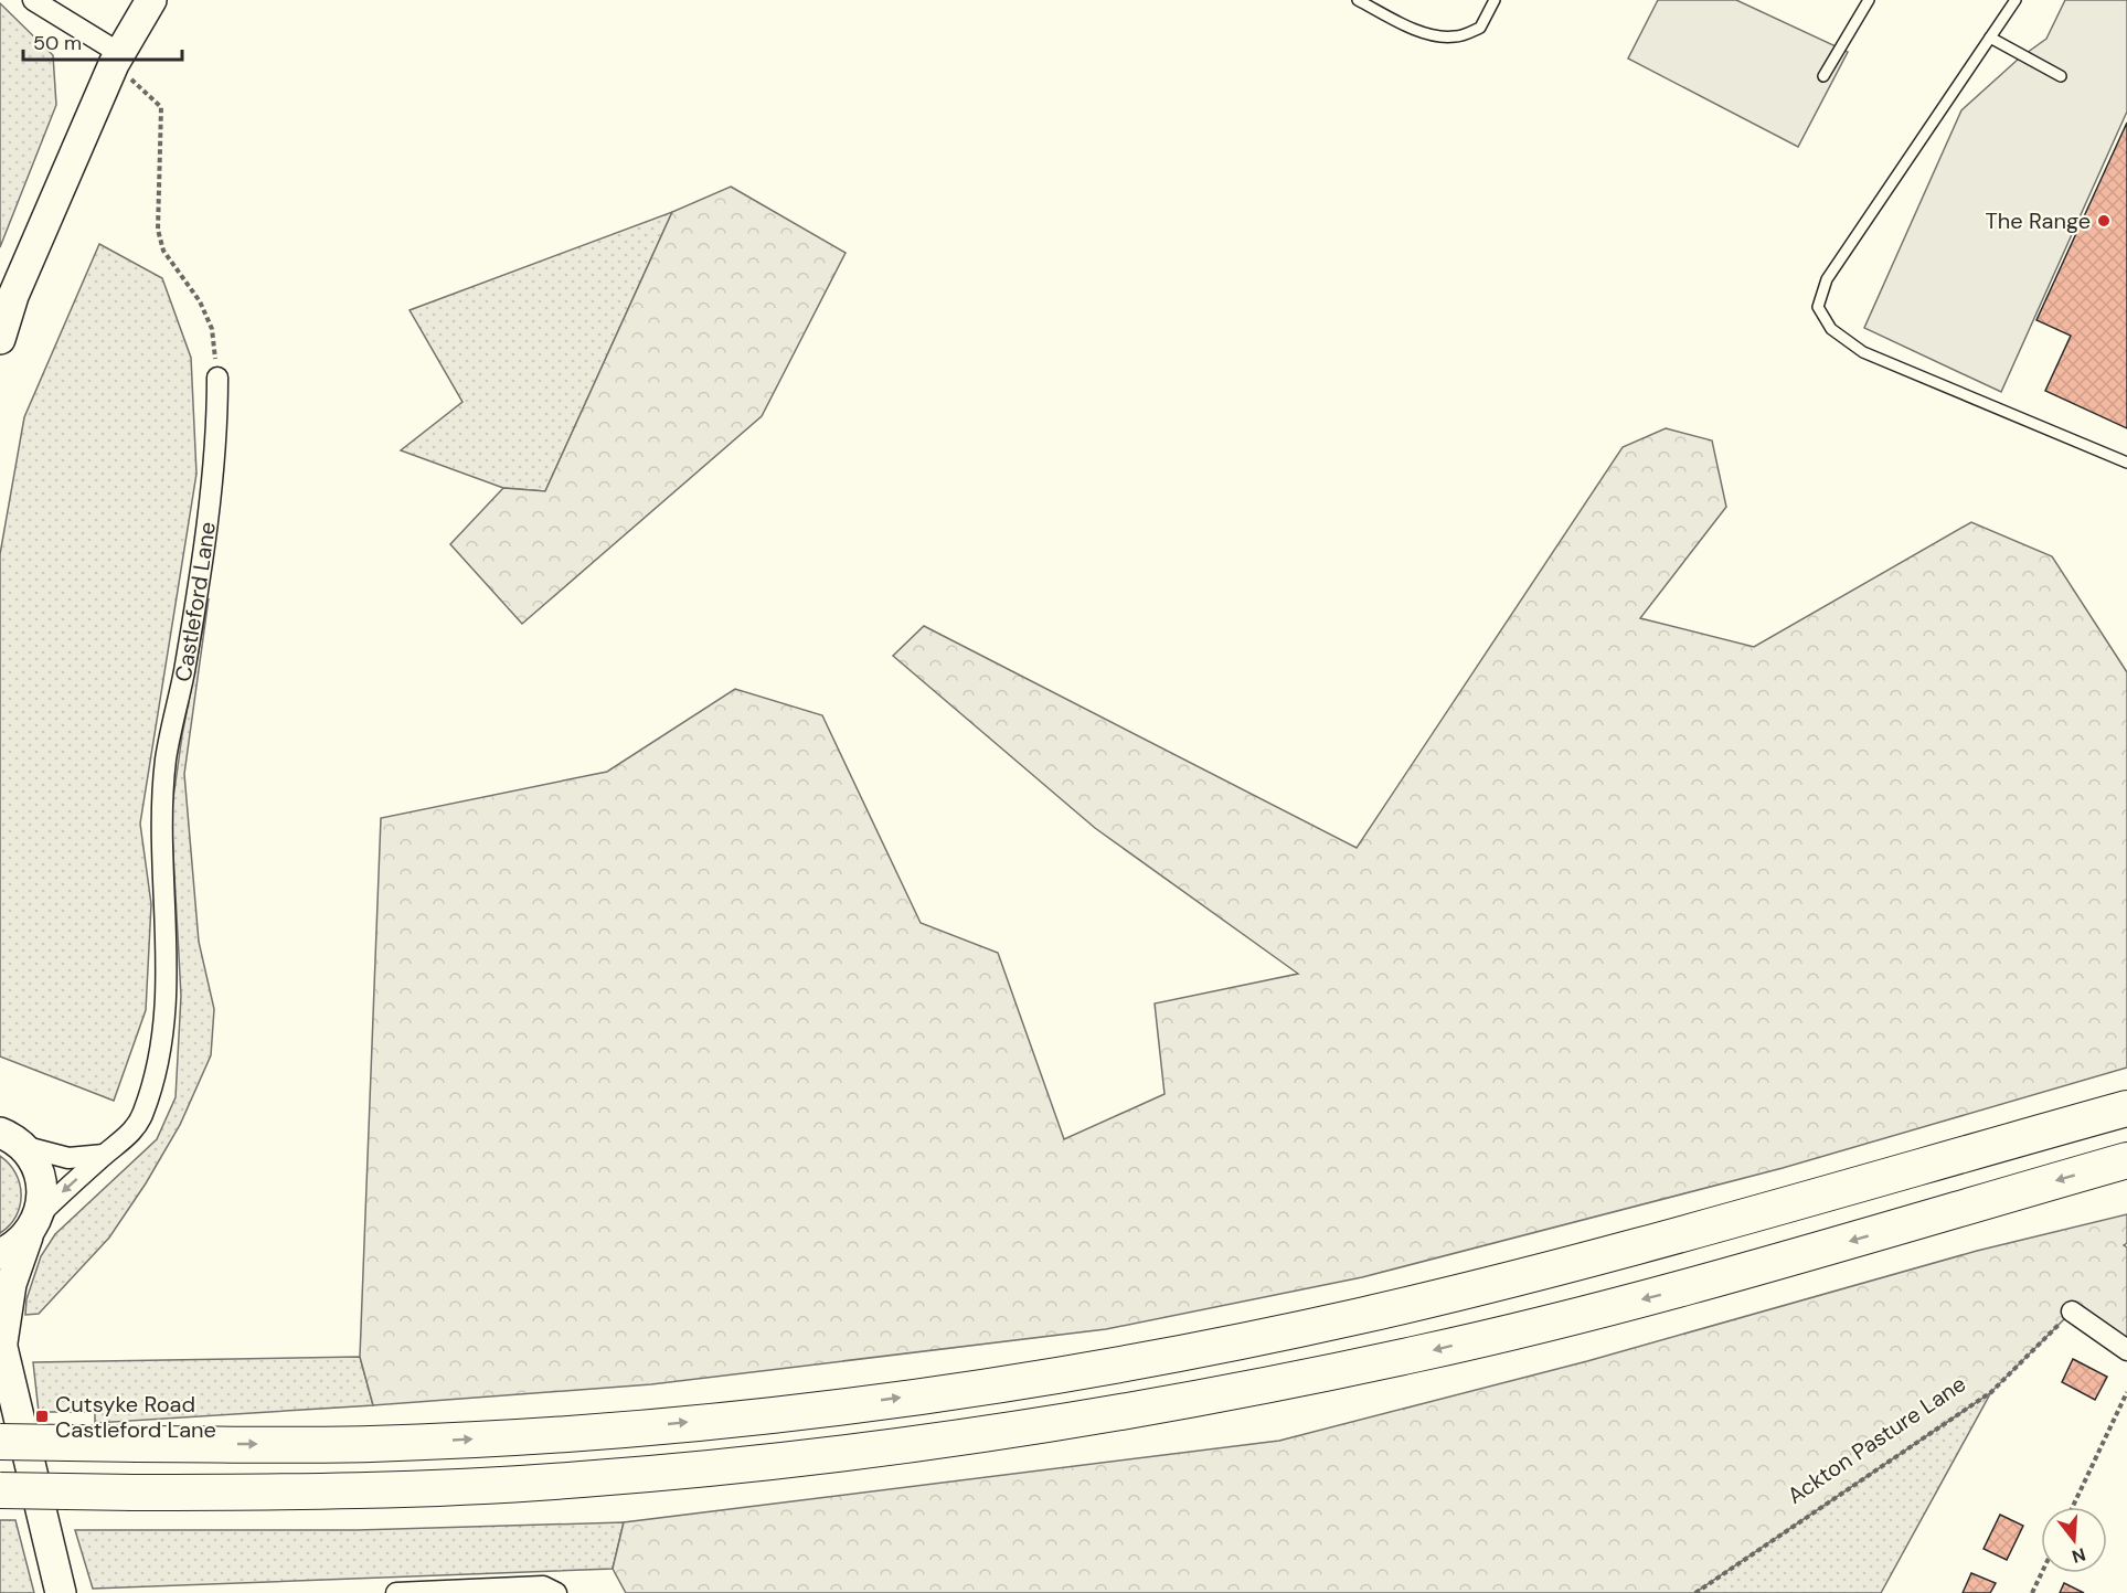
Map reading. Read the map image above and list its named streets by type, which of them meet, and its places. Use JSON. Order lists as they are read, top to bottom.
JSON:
{
  "streets": {
    "street": ["Castleford Lane"],
    "path": ["Ackton Pasture Lane"]
  },
  "places": {
    "other": ["The Range"],
    "transit": ["Cutsyke Road Castleford Lane"]
  },
  "scale_bar": "50 m",
  "north": "bottom"
}
